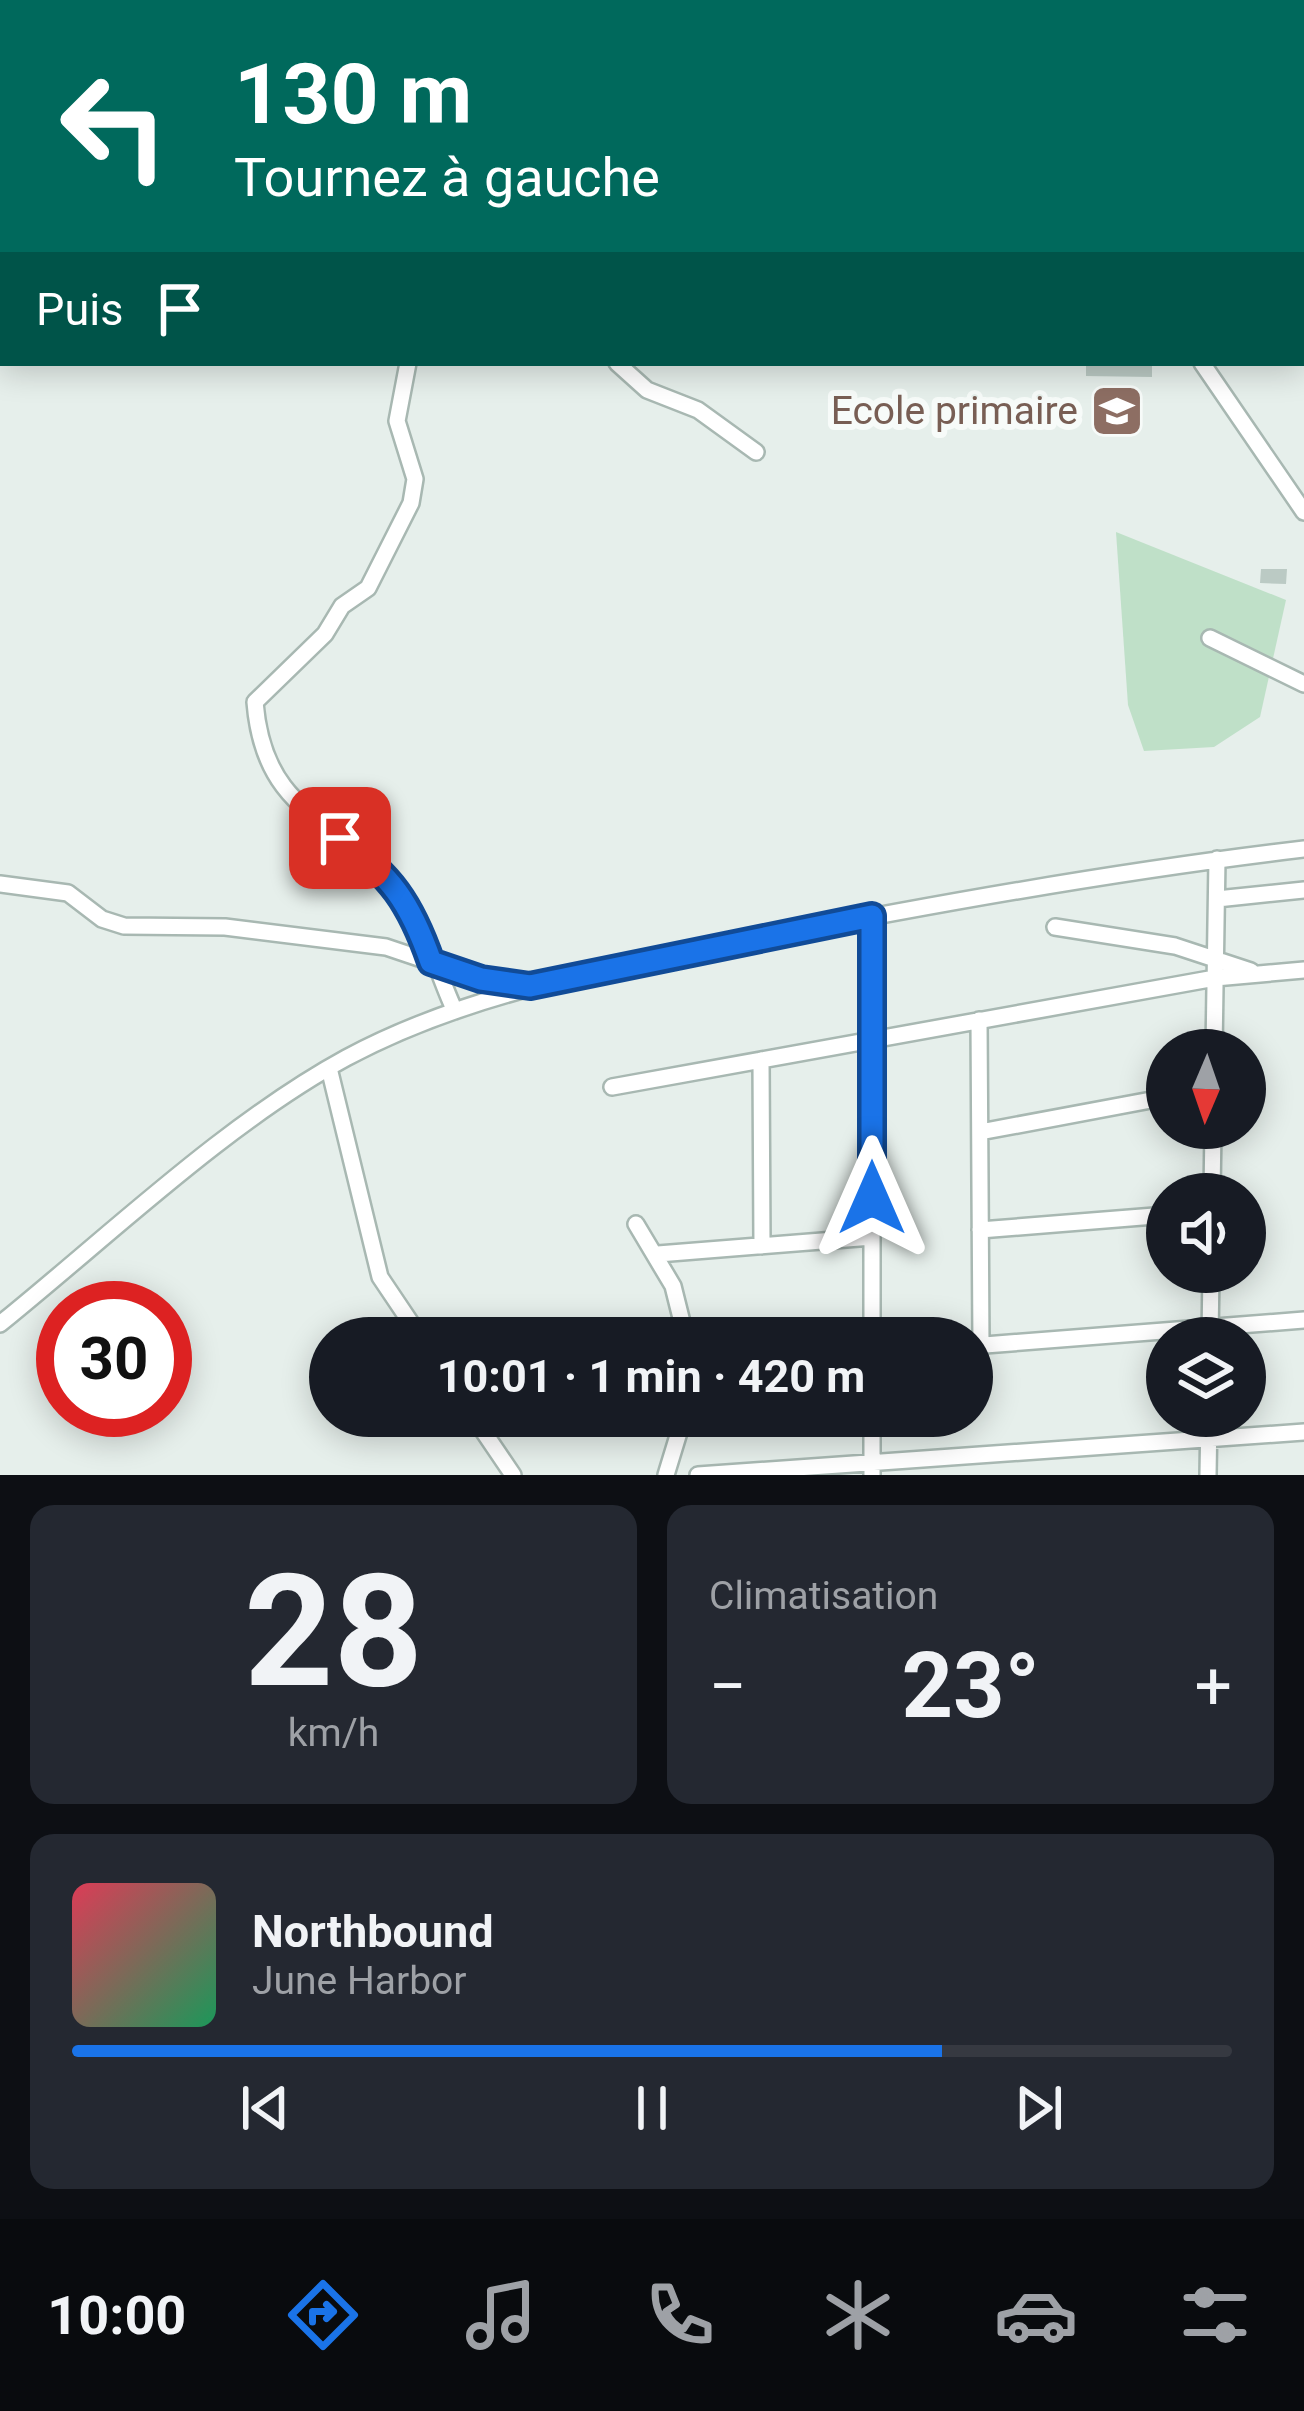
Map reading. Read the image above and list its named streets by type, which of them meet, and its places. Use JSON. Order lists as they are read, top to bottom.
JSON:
{
  "places": {
    "school or university": ["Ecole primaire"]
  },
  "north": "bottom",
  "page": {
    "turn": ["130 m", "Tournez à gauche"],
    "then": "Puis",
    "limit": "30",
    "trip": "10:01 · 1 min · 420 m",
    "tile": [
      ["28", "km/h"],
      "Climatisation"
    ],
    "heat": ["−", "23°", "+"],
    "song": ["Northbound", "June Harbor"],
    "tabs": "10:00"
  }
}
